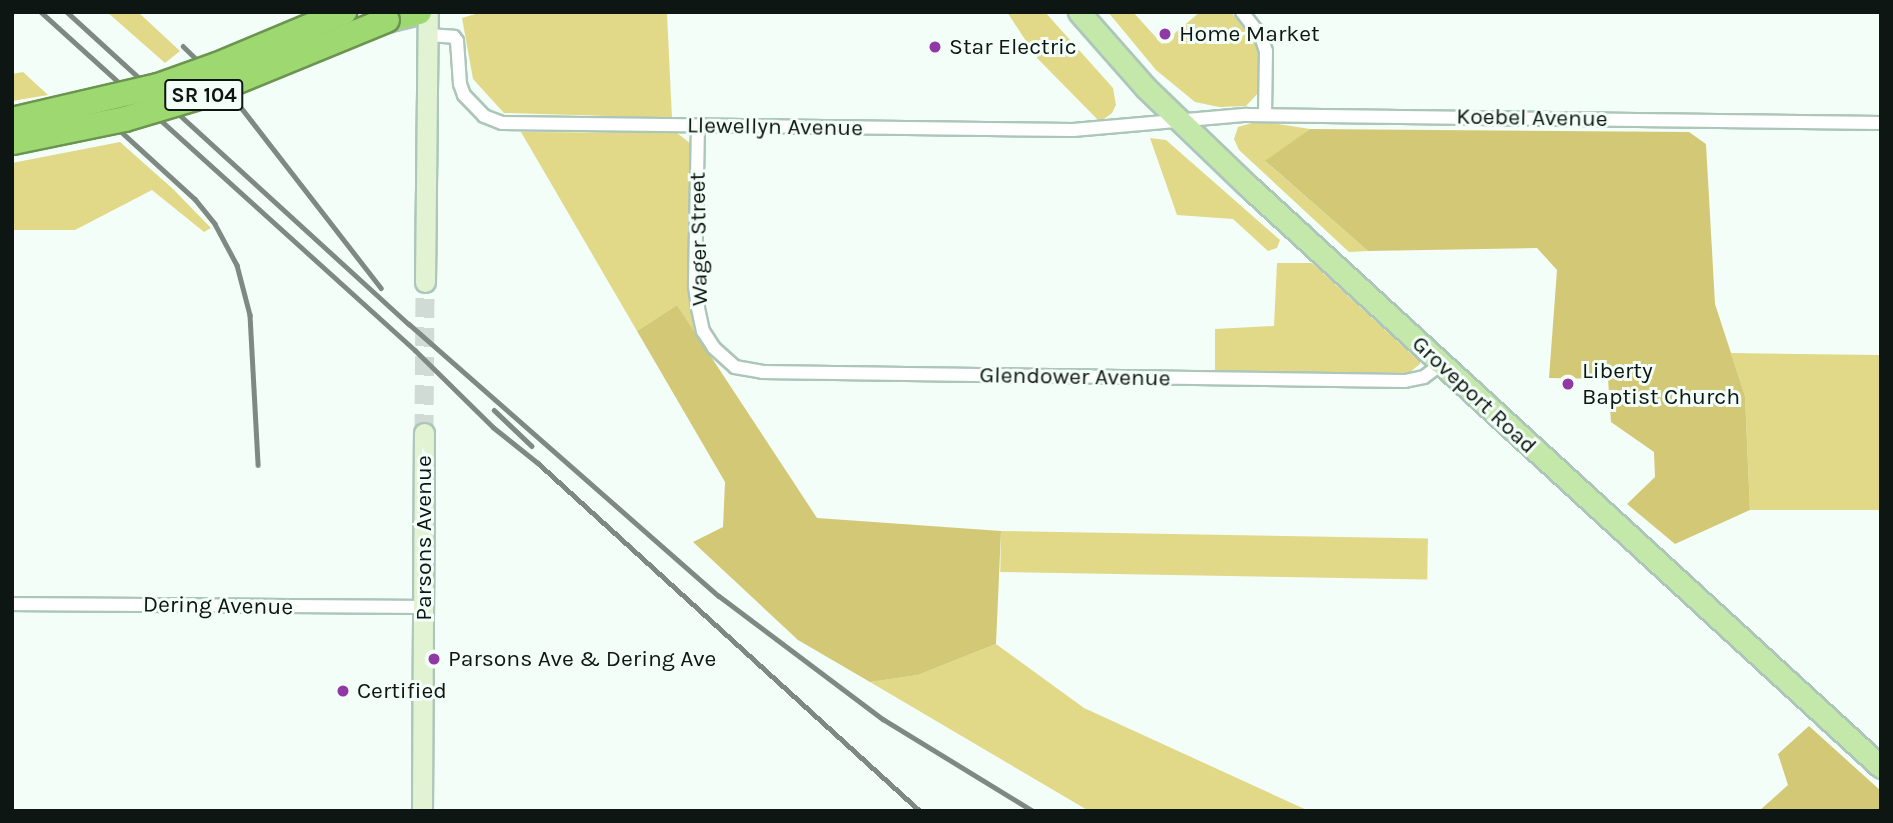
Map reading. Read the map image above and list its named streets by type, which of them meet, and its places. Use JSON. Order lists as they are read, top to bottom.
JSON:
{
  "streets": {
    "highway": ["SR 104"],
    "main road": ["Groveport Road"],
    "street": [
      "Koebel Avenue",
      "Llewellyn Avenue",
      "Wager Street",
      "Glendower Avenue",
      "Parsons Avenue",
      "Dering Avenue"
    ]
  },
  "crossings": [
    ["Koebel Avenue", "Llewellyn Avenue"],
    ["Koebel Avenue", "Groveport Road"],
    ["Llewellyn Avenue", "Wager Street"],
    ["Llewellyn Avenue", "Groveport Road"],
    ["Wager Street", "Glendower Avenue"],
    ["Glendower Avenue", "Groveport Road"],
    ["Parsons Avenue", "Dering Avenue"]
  ],
  "places": [
    "Home Market",
    "Star Electric",
    "Liberty Baptist Church",
    "Parsons Ave & Dering Ave",
    "Certified"
  ]
}
